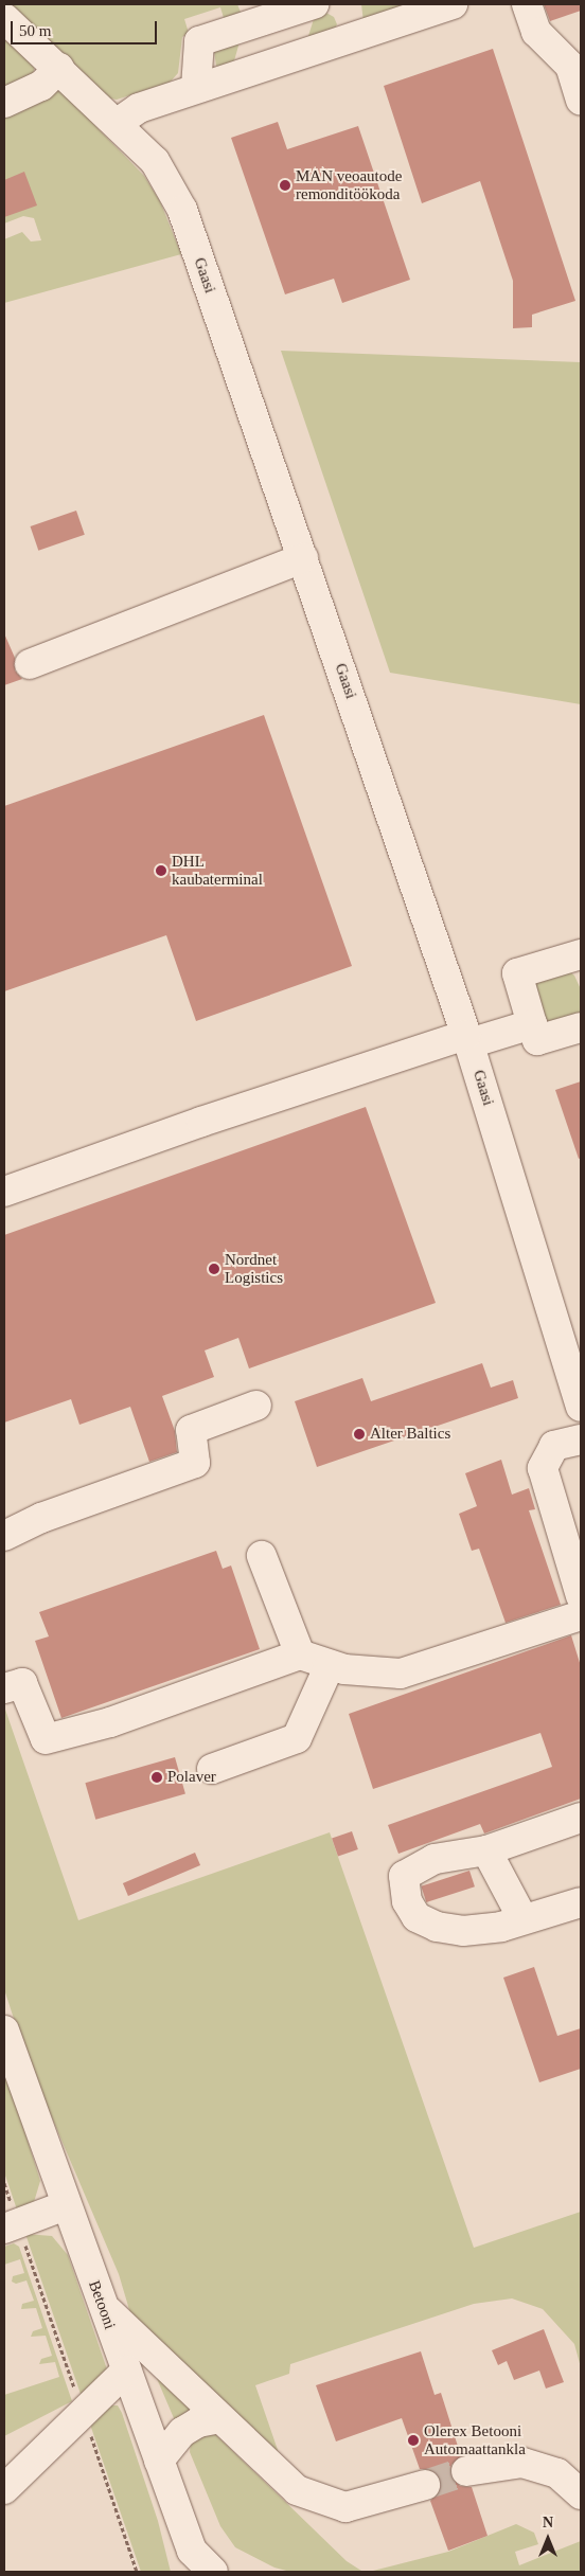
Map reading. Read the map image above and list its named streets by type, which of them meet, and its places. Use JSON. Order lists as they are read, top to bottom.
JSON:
{
  "streets": {
    "street": ["Gaasi", "Betooni"]
  },
  "places": [
    "MAN veoautode remonditöökoda",
    "DHL kaubaterminal",
    "Nordnet Logistics",
    "Alter Baltics",
    "Polaver",
    "Olerex Betooni Automaattankla"
  ],
  "scale_bar": "50 m",
  "north": "top"
}
